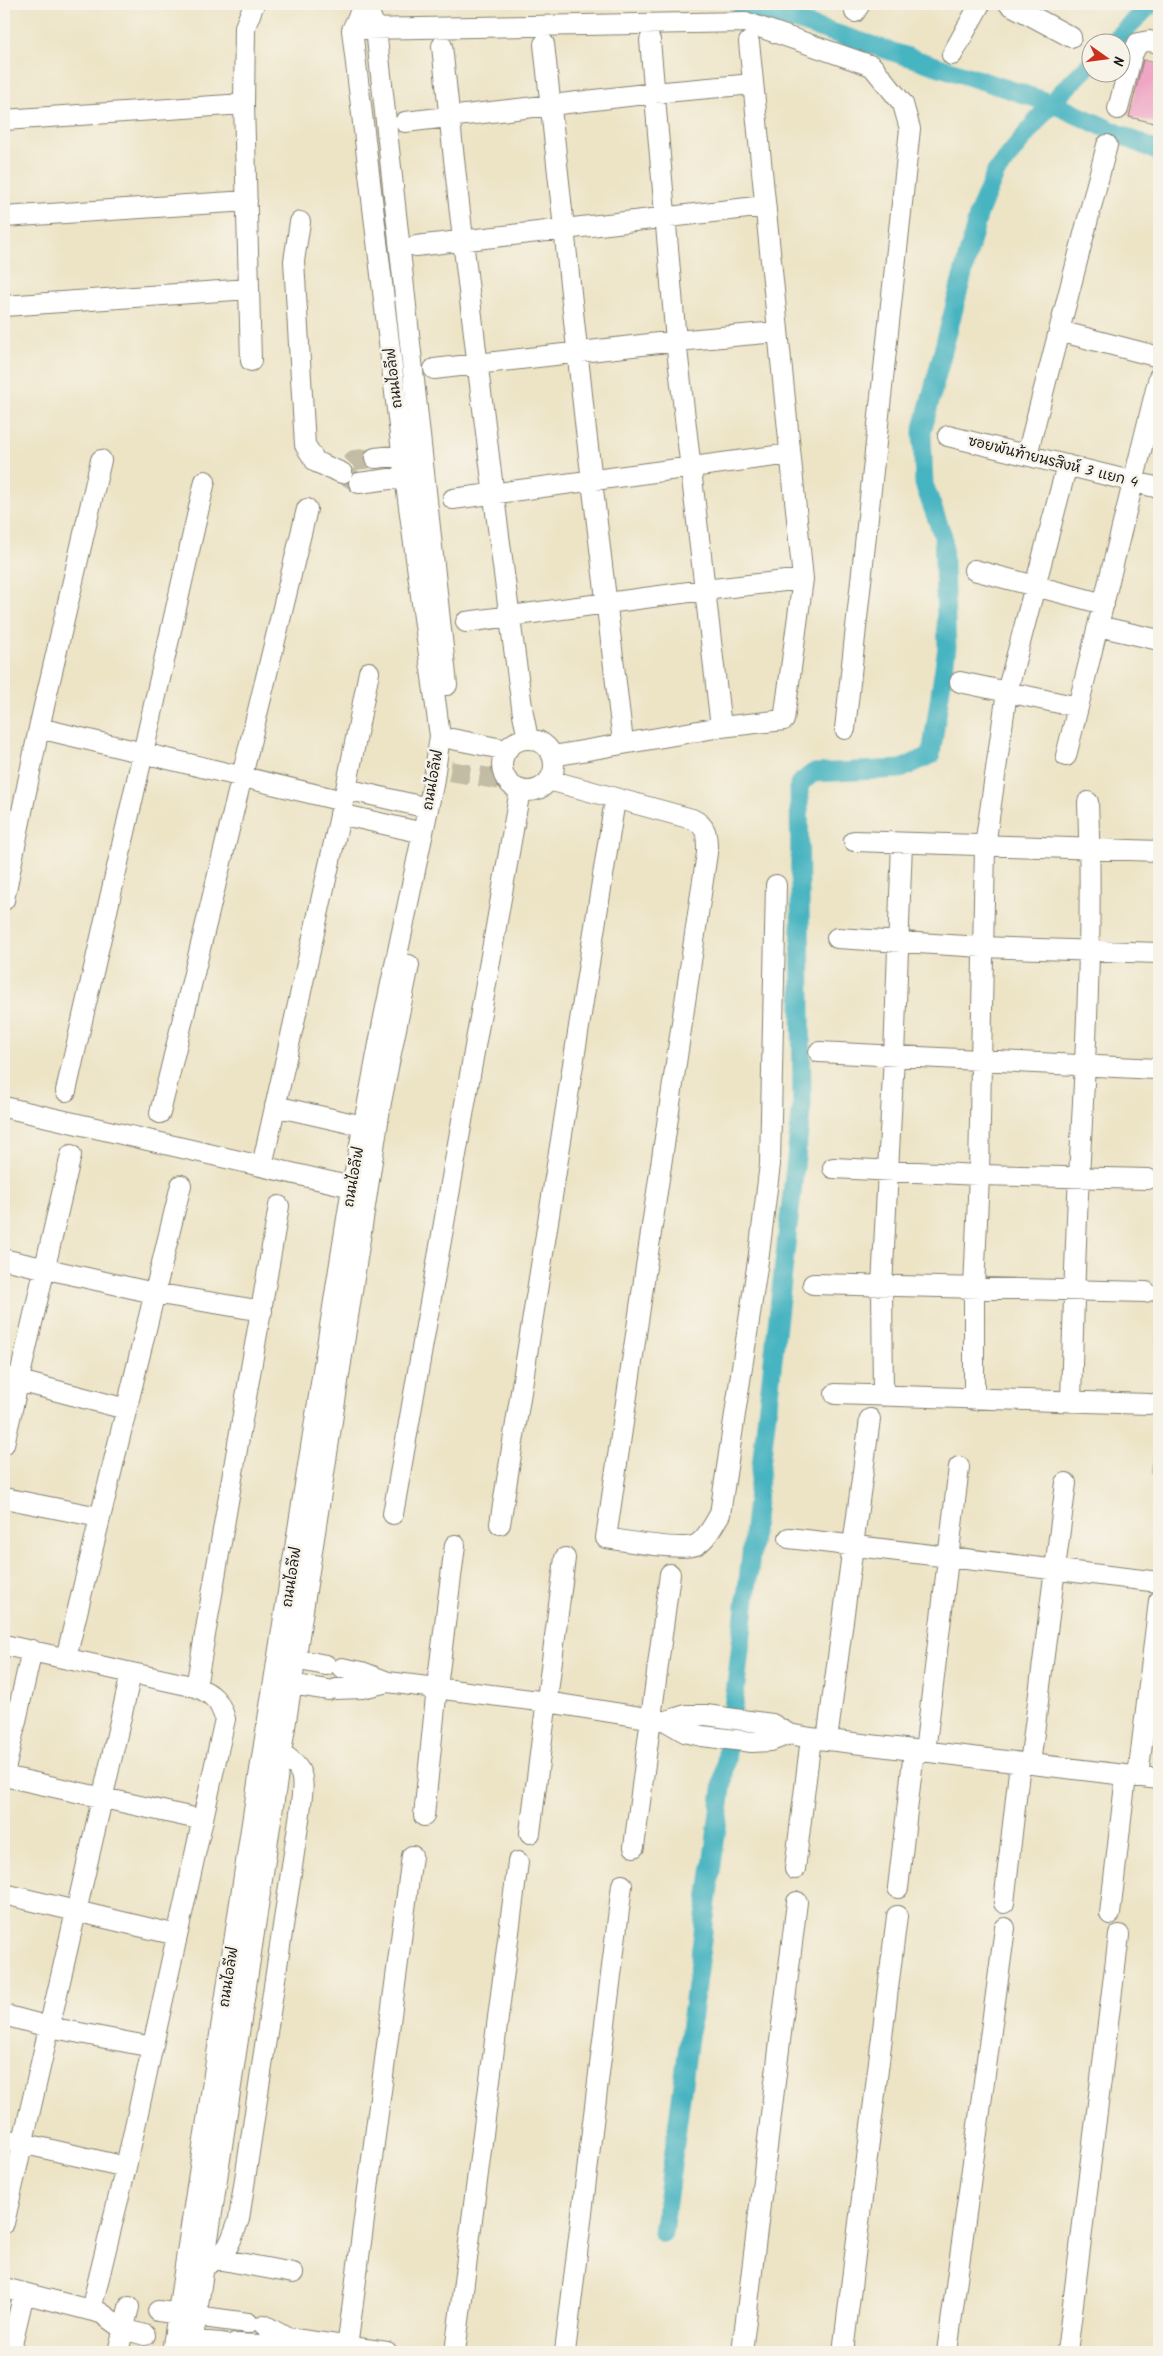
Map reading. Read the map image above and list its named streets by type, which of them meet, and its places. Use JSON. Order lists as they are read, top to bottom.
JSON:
{
  "streets": {
    "street": ["ถนนไอลีฟ", "ซอยพันท้ายนรสิงห์ 3 แยก 4"]
  },
  "north": "right"
}
